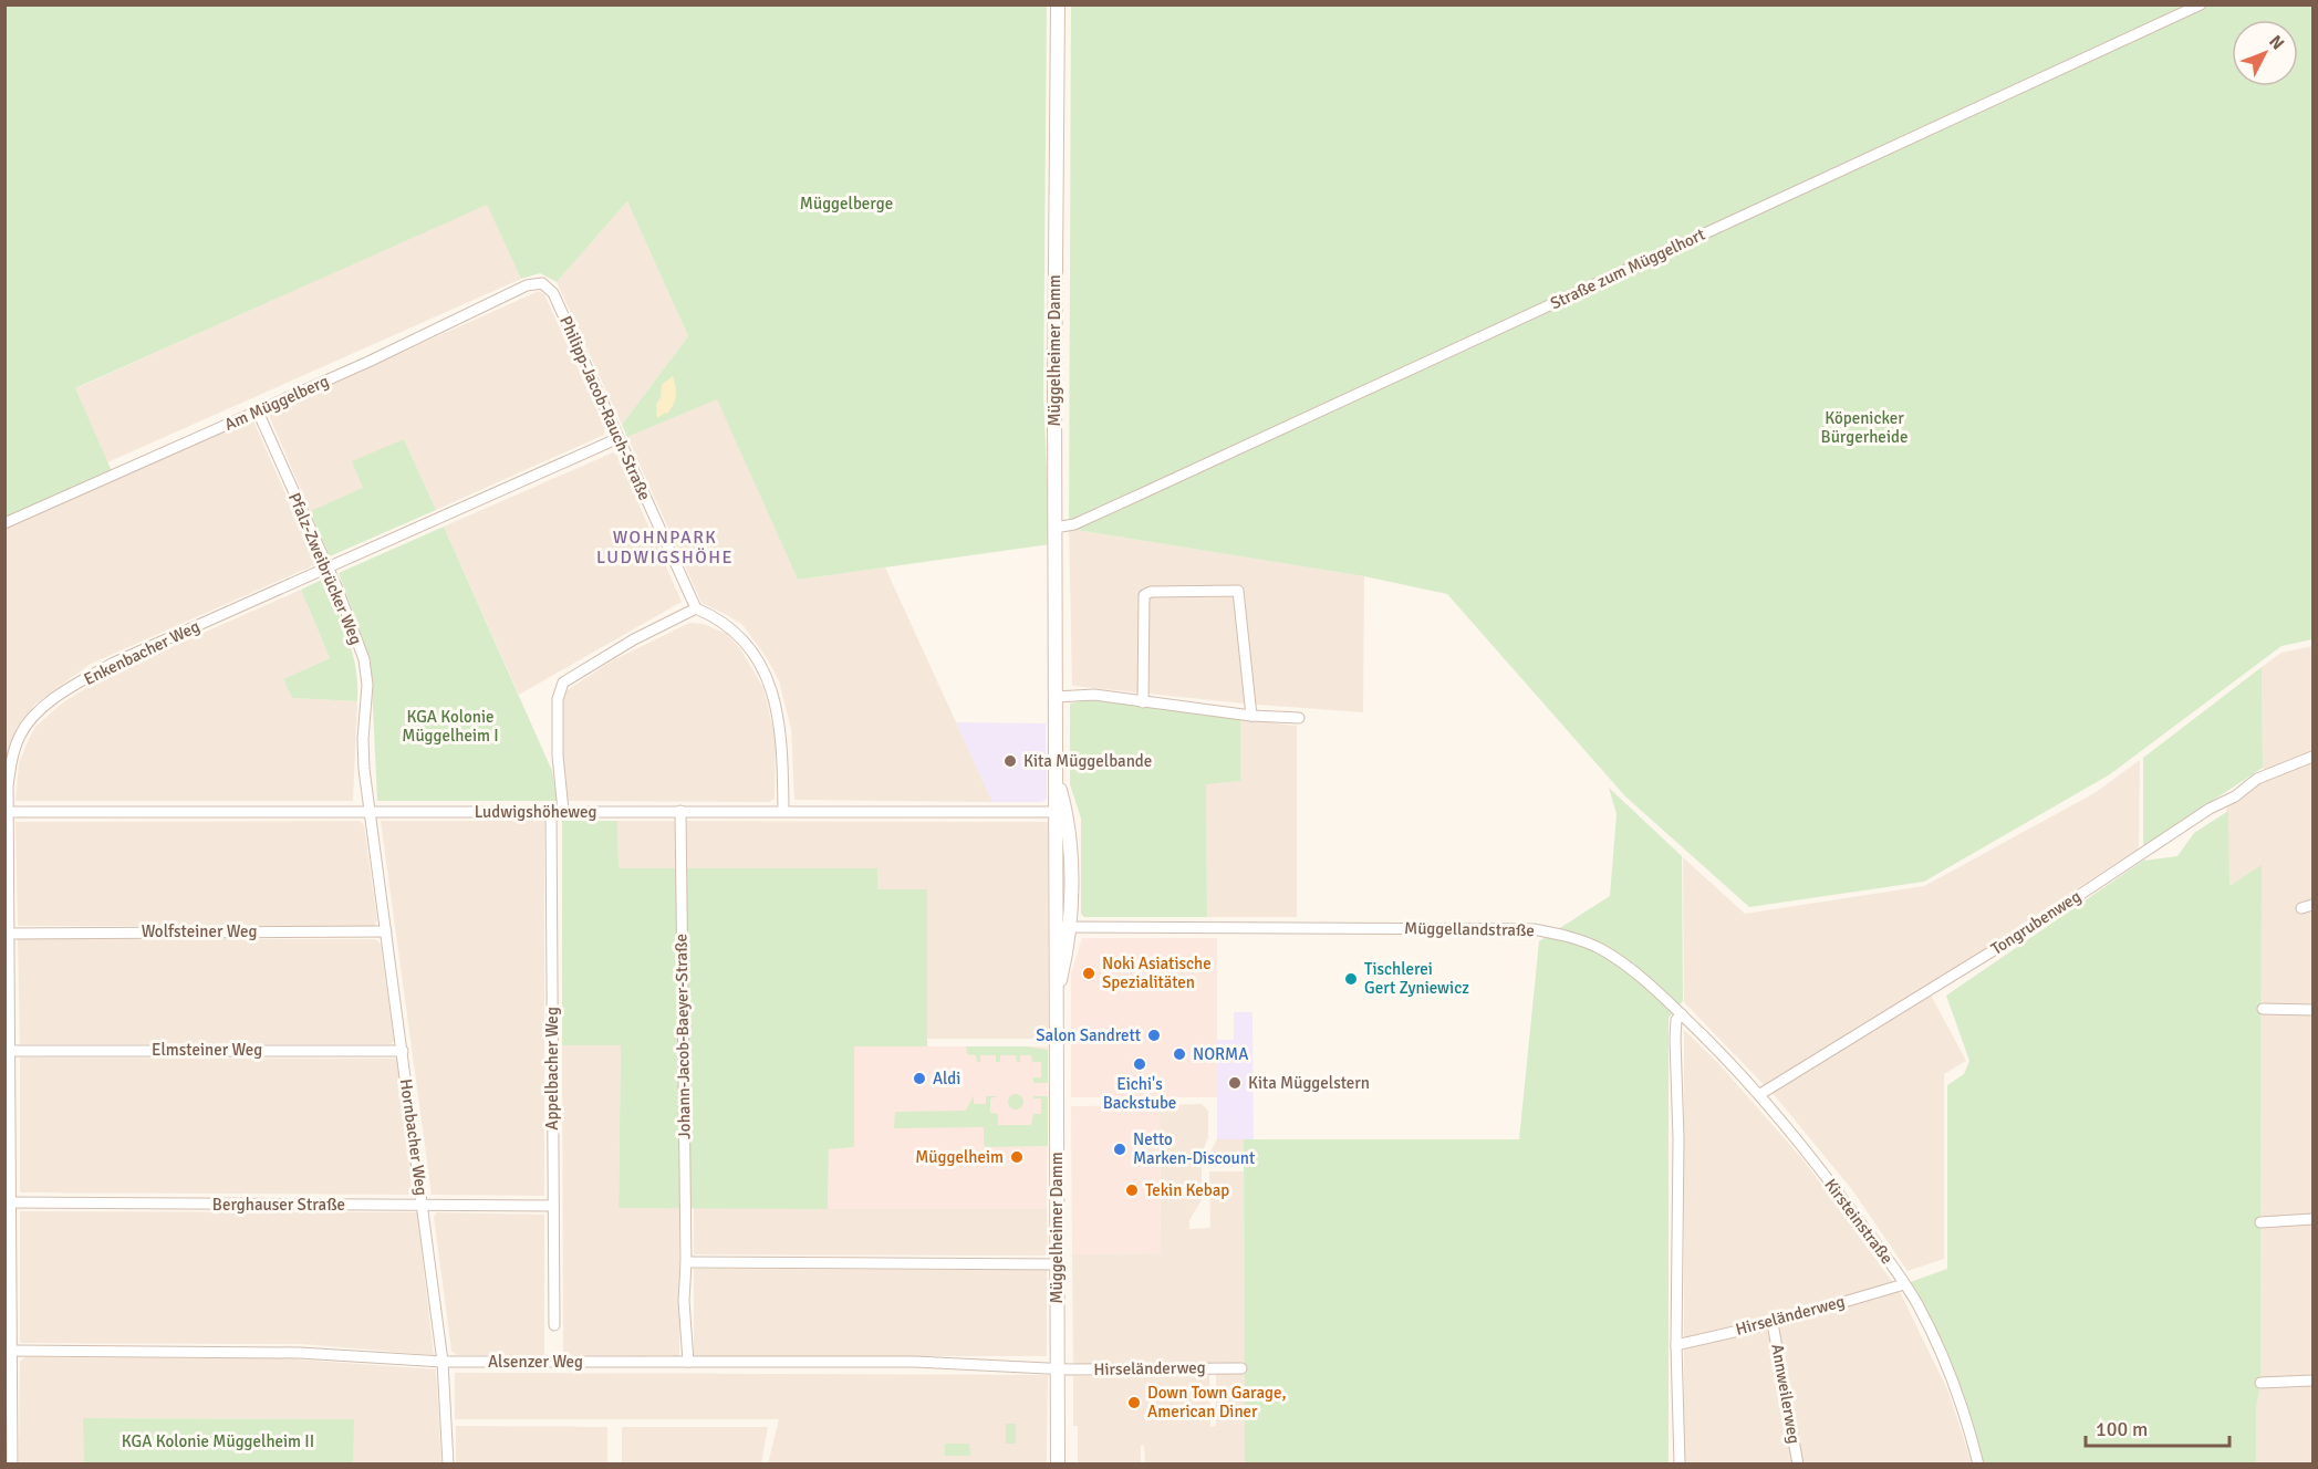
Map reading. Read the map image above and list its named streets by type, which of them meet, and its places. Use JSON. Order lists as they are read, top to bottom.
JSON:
{
  "streets": {
    "main road": ["Müggelheimer Damm"],
    "street": [
      "Straße zum Müggelhort",
      "Am Müggelberg",
      "Philipp-Jacob-Rauch-Straße",
      "Pfalz-Zweibrücker Weg",
      "Enkenbacher Weg",
      "Ludwigshöheweg",
      "Tongrubenweg",
      "Müggellandstraße",
      "Wolfsteiner Weg",
      "Johann-Jacob-Baeyer-Straße",
      "Elmsteiner Weg",
      "Appelbacher Weg",
      "Hornbacher Weg",
      "Berghauser Straße",
      "Kirsteinstraße",
      "Hirseländerweg",
      "Alsenzer Weg",
      "Annweilerweg"
    ]
  },
  "crossings": [
    ["Straße zum Müggelhort", "Müggelheimer Damm"],
    ["Müggelheimer Damm", "Ludwigshöheweg"],
    ["Müggelheimer Damm", "Müggellandstraße"],
    ["Müggelheimer Damm", "Hirseländerweg"],
    ["Müggelheimer Damm", "Alsenzer Weg"],
    ["Am Müggelberg", "Philipp-Jacob-Rauch-Straße"],
    ["Am Müggelberg", "Pfalz-Zweibrücker Weg"],
    ["Philipp-Jacob-Rauch-Straße", "Enkenbacher Weg"],
    ["Pfalz-Zweibrücker Weg", "Enkenbacher Weg"],
    ["Pfalz-Zweibrücker Weg", "Ludwigshöheweg"],
    ["Pfalz-Zweibrücker Weg", "Hornbacher Weg"],
    ["Enkenbacher Weg", "Ludwigshöheweg"],
    ["Enkenbacher Weg", "Wolfsteiner Weg"],
    ["Enkenbacher Weg", "Elmsteiner Weg"],
    ["Enkenbacher Weg", "Berghauser Straße"],
    ["Enkenbacher Weg", "Alsenzer Weg"],
    ["Ludwigshöheweg", "Johann-Jacob-Baeyer-Straße"],
    ["Ludwigshöheweg", "Appelbacher Weg"],
    ["Ludwigshöheweg", "Hornbacher Weg"],
    ["Tongrubenweg", "Kirsteinstraße"],
    ["Müggellandstraße", "Kirsteinstraße"],
    ["Wolfsteiner Weg", "Hornbacher Weg"],
    ["Johann-Jacob-Baeyer-Straße", "Alsenzer Weg"],
    ["Elmsteiner Weg", "Hornbacher Weg"],
    ["Appelbacher Weg", "Berghauser Straße"],
    ["Hornbacher Weg", "Berghauser Straße"],
    ["Hornbacher Weg", "Alsenzer Weg"],
    ["Kirsteinstraße", "Hirseländerweg"],
    ["Hirseländerweg", "Alsenzer Weg"],
    ["Hirseländerweg", "Annweilerweg"]
  ],
  "districts": ["WOHNPARK LUDWIGSHÖHE"],
  "parks": [
    "Müggelberge",
    "Köpenicker Bürgerheide",
    "KGA Kolonie Müggelheim I",
    "KGA Kolonie Müggelheim II"
  ],
  "places": [
    "Kita Müggelbande",
    "Noki Asiatische Spezialitäten",
    "Tischlerei Gert Zyniewicz",
    "Salon Sandrett",
    "NORMA",
    "Eichi's Backstube",
    "Aldi",
    "Kita Müggelstern",
    "Netto Marken-Discount",
    "Müggelheim",
    "Tekin Kebap",
    "Down Town Garage, American Diner"
  ],
  "scale_bar": "100 m",
  "north": "top right"
}
